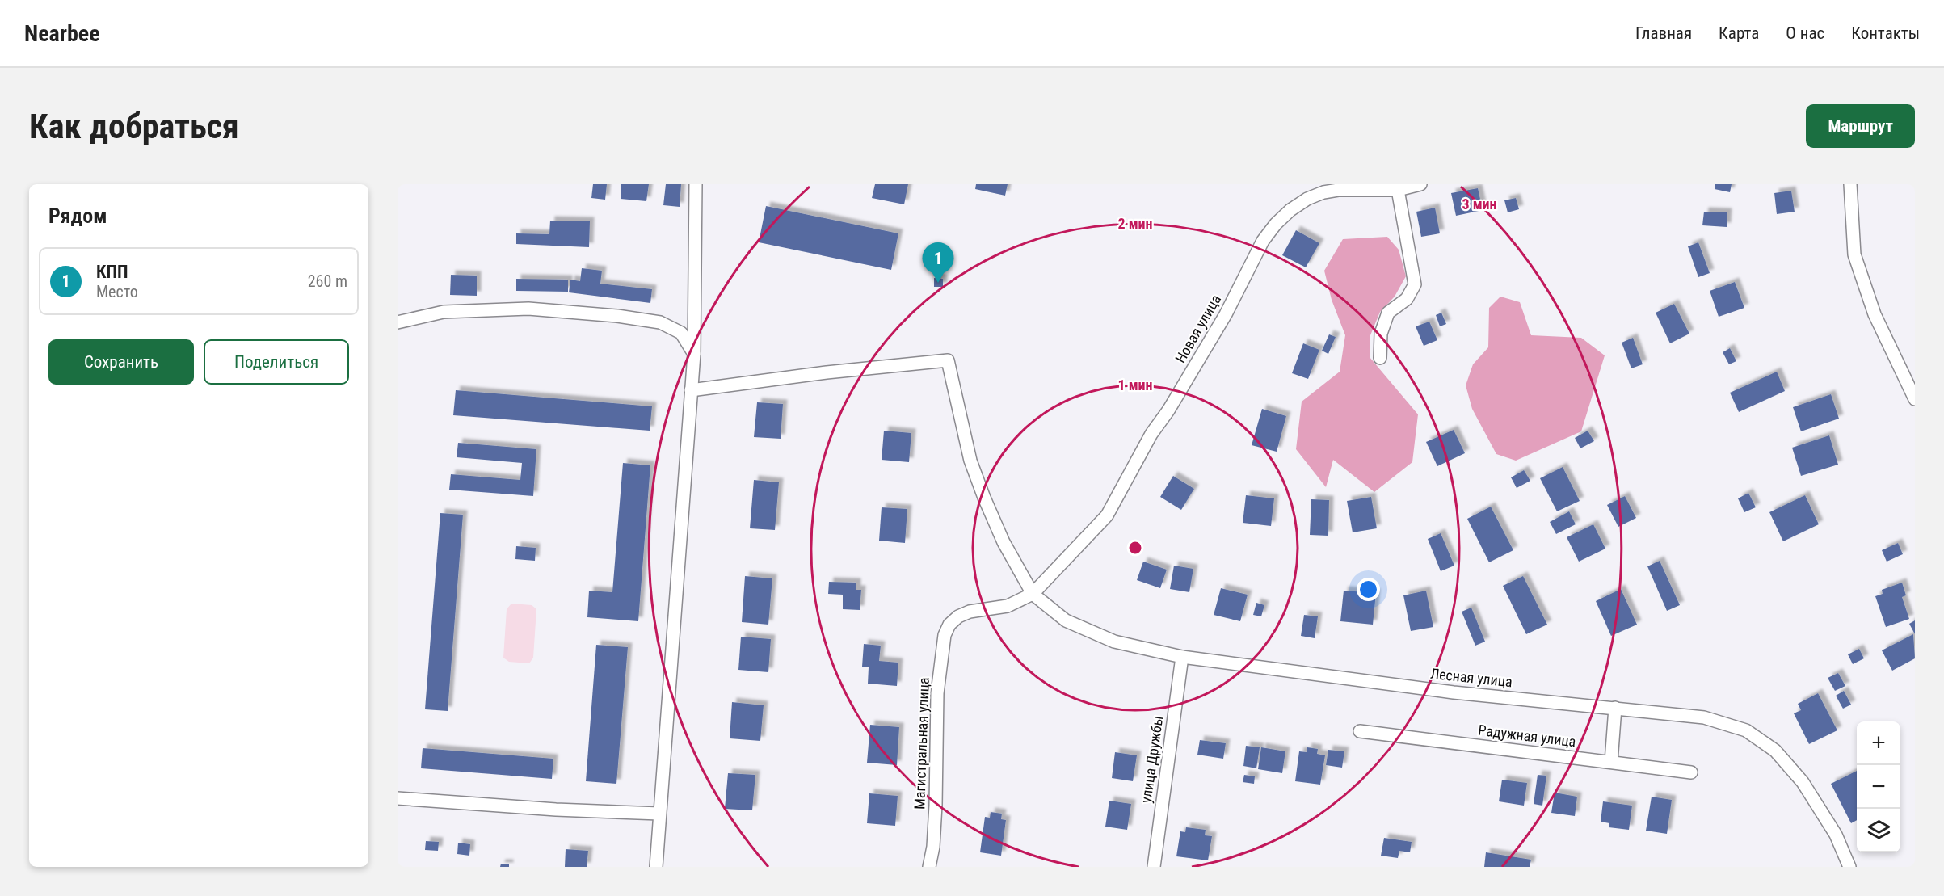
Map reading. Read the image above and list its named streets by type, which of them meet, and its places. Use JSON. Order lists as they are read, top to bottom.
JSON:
{
  "streets": {
    "street": [
      "Новая улица",
      "Лесная улица",
      "Радужная улица",
      "Магистральная улица",
      "улица Дружбы"
    ]
  },
  "crossings": [
    ["Новая улица", "Лесная улица"],
    ["Новая улица", "Магистральная улица"],
    ["Лесная улица", "Магистральная улица"],
    ["Лесная улица", "улица Дружбы"]
  ],
  "page": {
    "header": "Nearbee",
    "nav": [
      "Главная",
      "Карта",
      "О нас",
      "Контакты"
    ],
    "buttons": [
      "Маршрут",
      ["Сохранить", "Поделиться"]
    ],
    "title": "Как добраться",
    "heading": "Рядом",
    "pins": "1",
    "list": [
      {
        "mark": "1",
        "name": "КПП",
        "note": "Место",
        "value": "260 m"
      }
    ],
    "map_buttons": ["+", "−"]
  },
  "rings": ["3 мин", "2 мин", "1 мин"]
}
